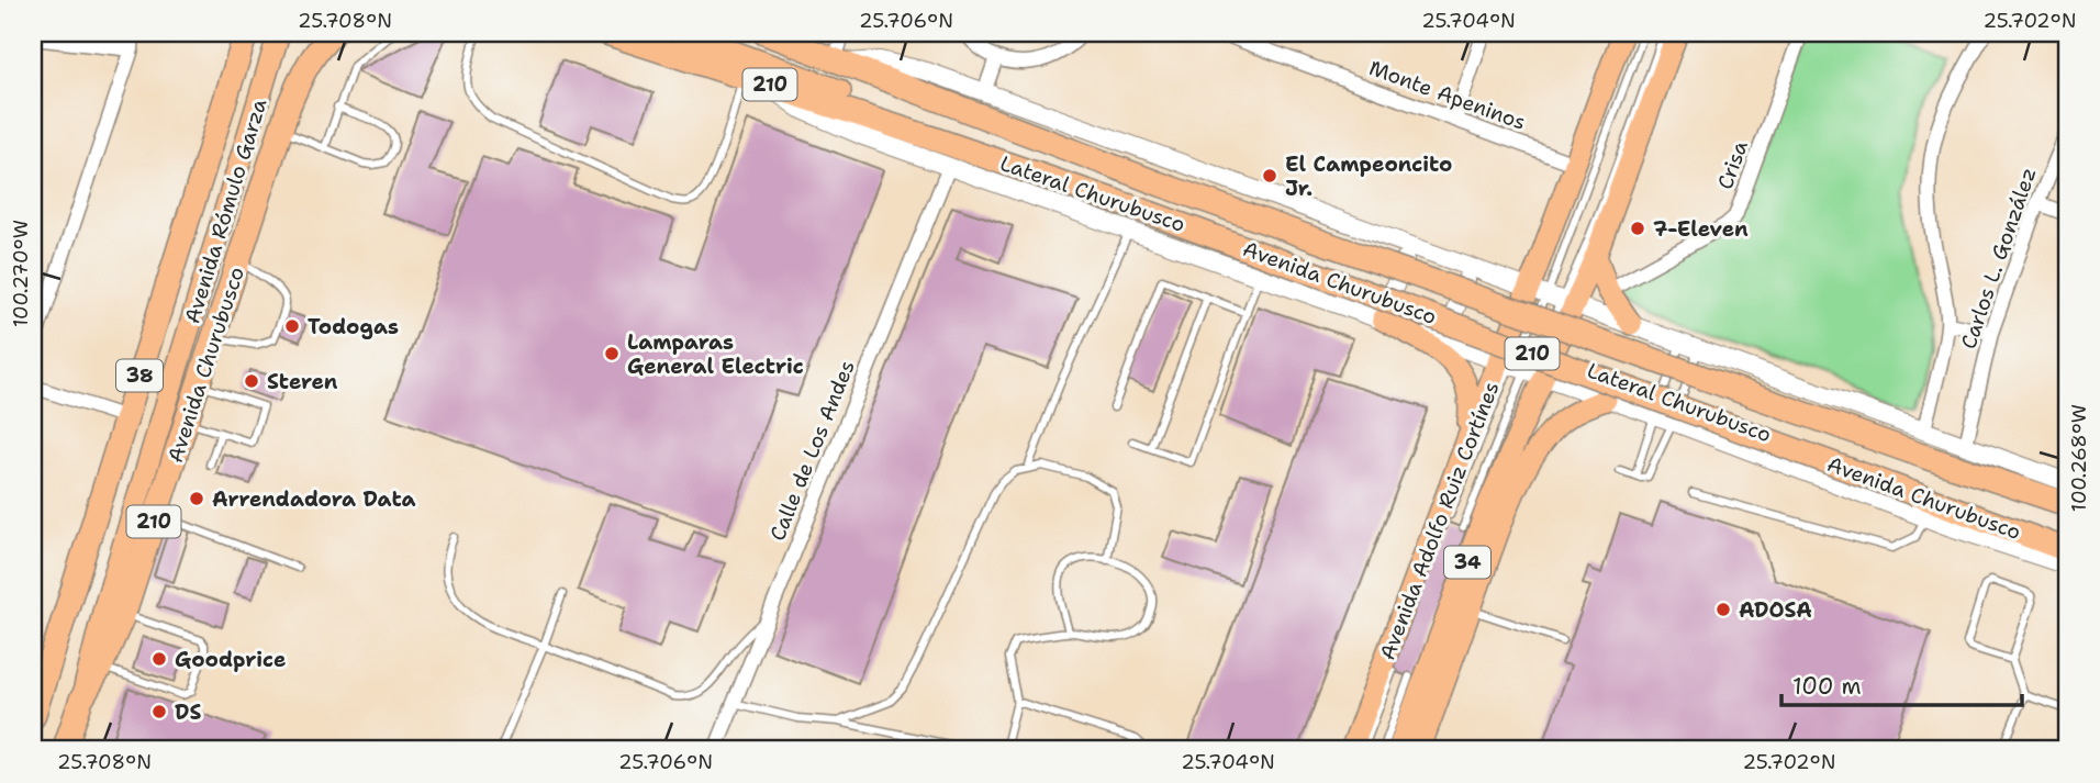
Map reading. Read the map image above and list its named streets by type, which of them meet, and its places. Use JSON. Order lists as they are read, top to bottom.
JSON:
{
  "streets": {
    "highway": ["210", "Avenida Churubusco", "38"],
    "main road": ["Avenida Rómulo Garza", "Avenida Adolfo Ruiz Cortínes", "34"],
    "street": [
      "Monte Apeninos",
      "Crisa",
      "Lateral Churubusco",
      "Carlos L. González",
      "Calle de Los Andes"
    ]
  },
  "crossings": [
    ["Monte Apeninos", "Avenida Adolfo Ruiz Cortínes"],
    ["Lateral Churubusco", "Avenida Churubusco"],
    ["Lateral Churubusco", "Calle de Los Andes"],
    ["Lateral Churubusco", "Avenida Adolfo Ruiz Cortínes"],
    ["Avenida Rómulo Garza", "Avenida Churubusco"]
  ],
  "places": [
    "El Campeoncito Jr.",
    "7-Eleven",
    "Todogas",
    "Lamparas General Electric",
    "Steren",
    "Arrendadora Data",
    "ADOSA",
    "Goodprice",
    "DS"
  ],
  "scale_bar": "100 m",
  "coordinates": [
    "25.708°N",
    "25.706°N",
    "25.704°N",
    "25.702°N",
    "100.270°W",
    "100.268°W"
  ]
}
